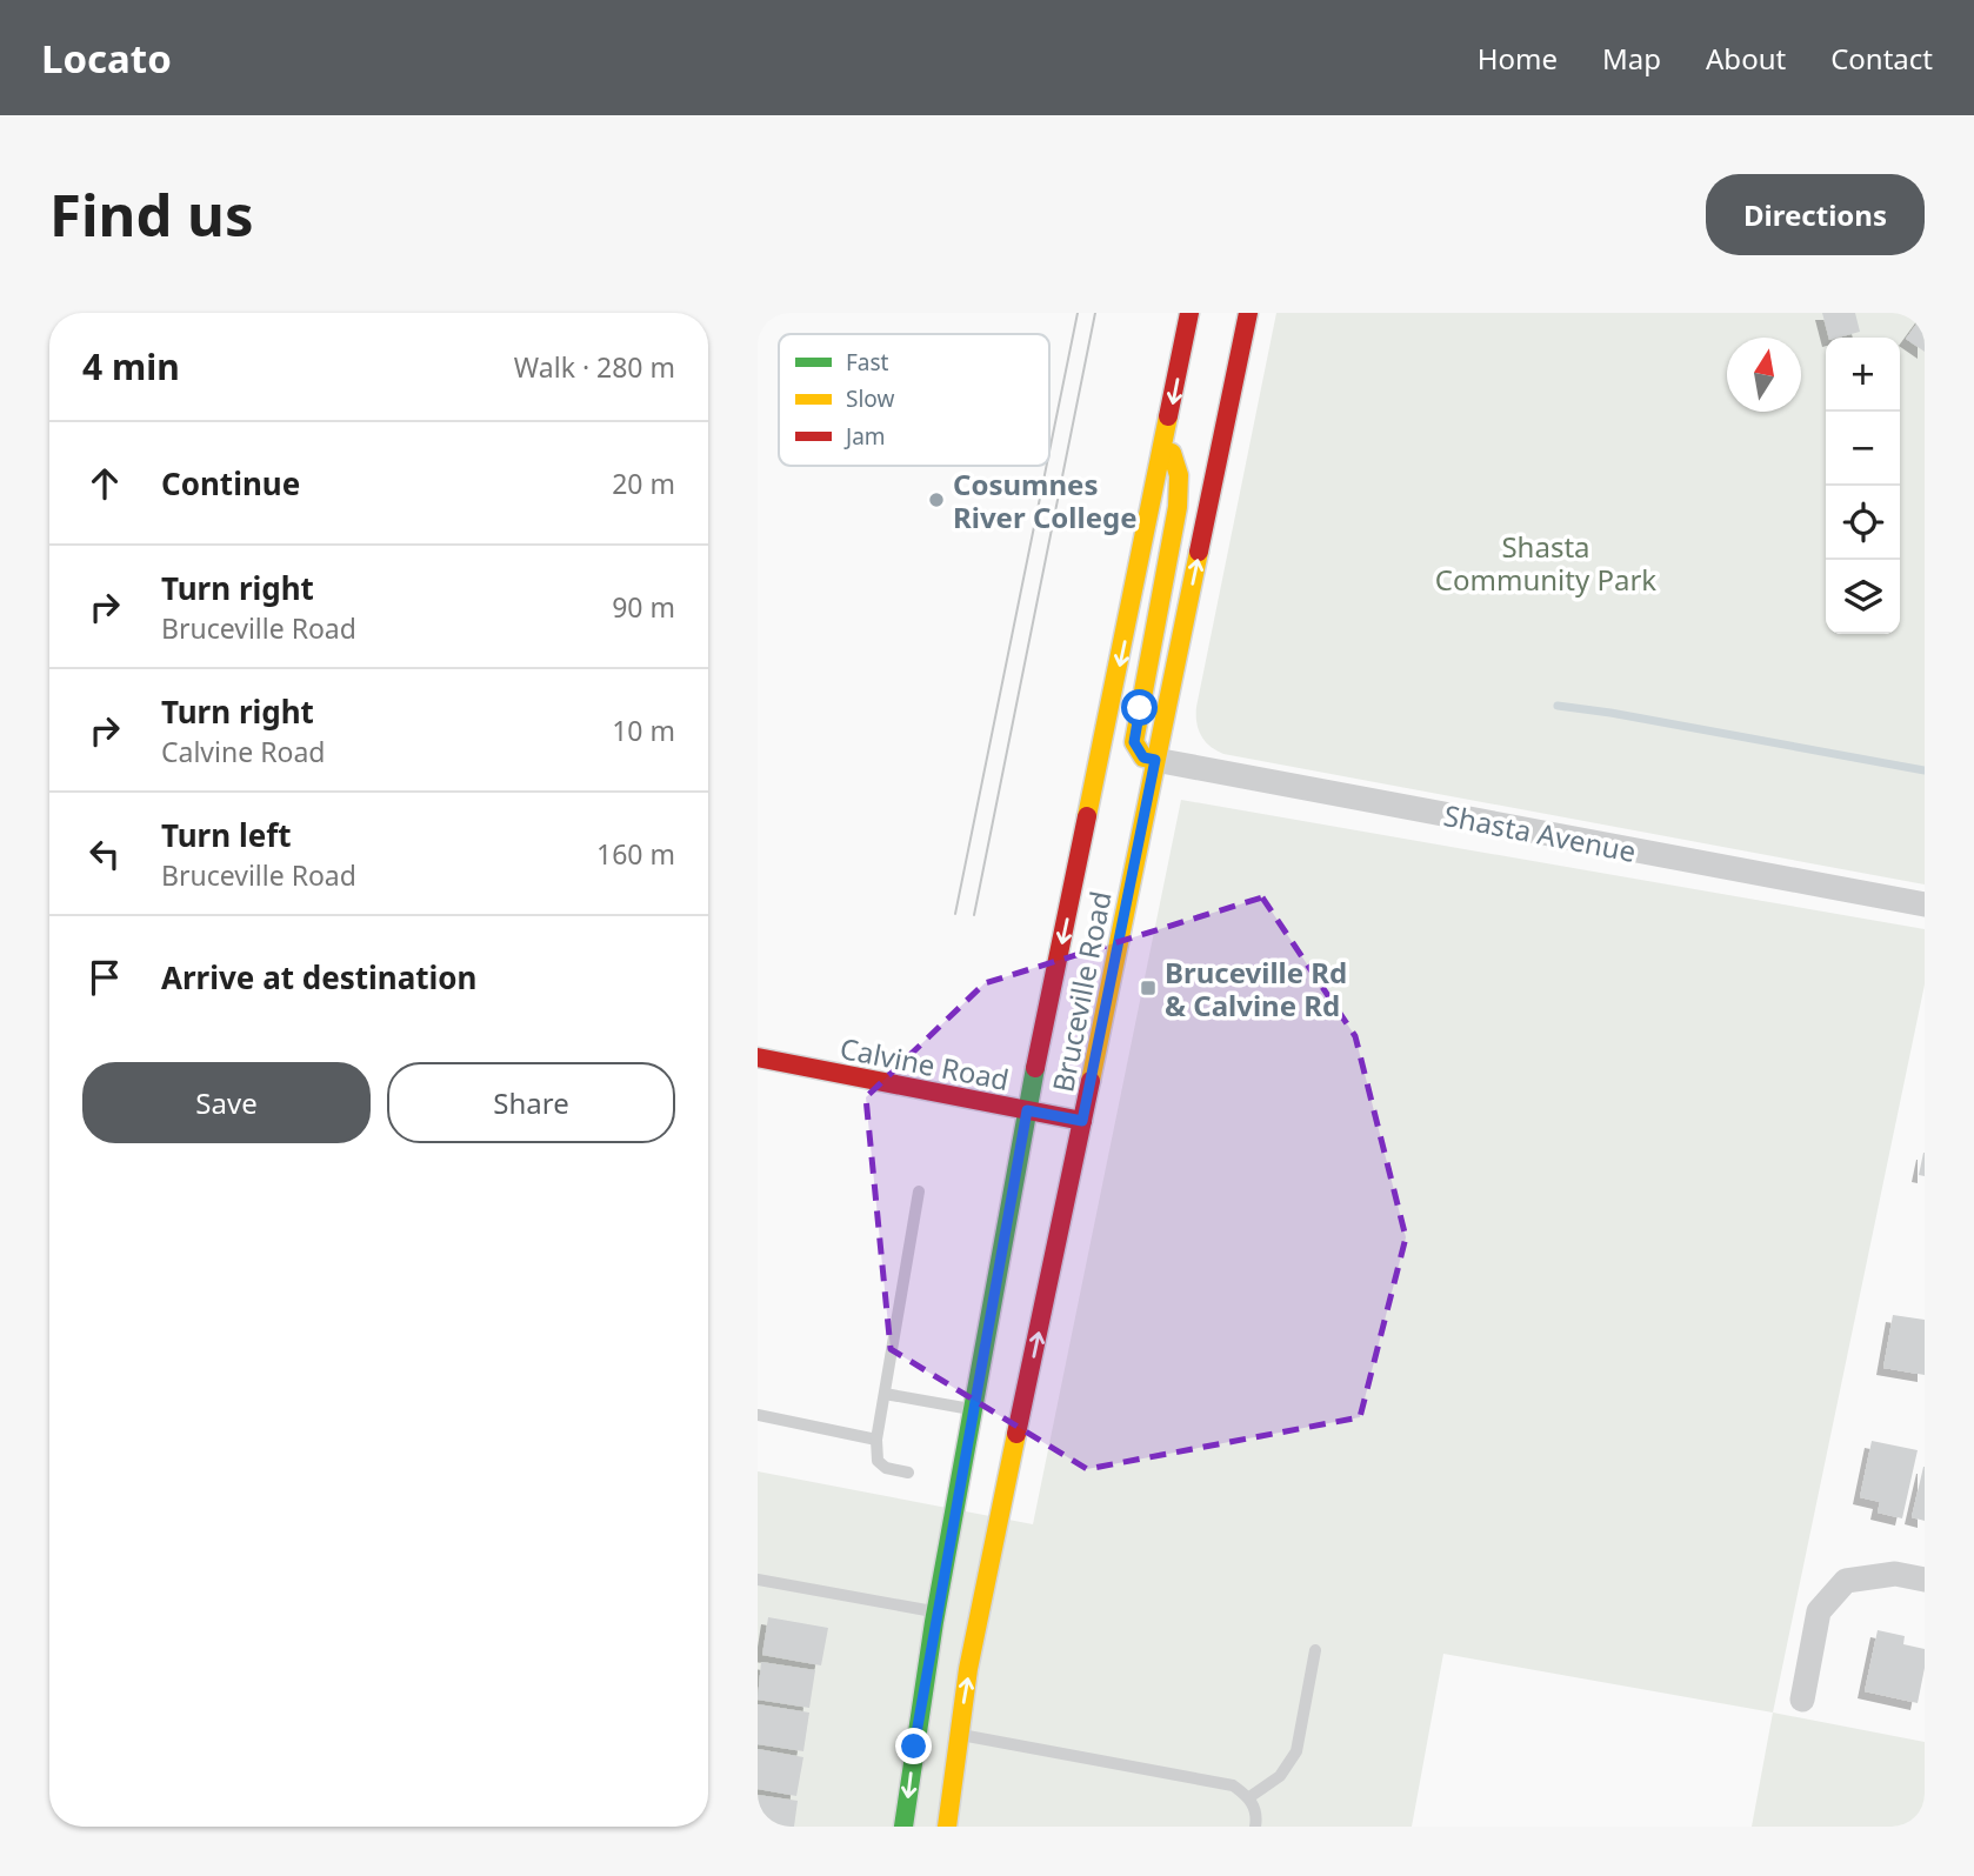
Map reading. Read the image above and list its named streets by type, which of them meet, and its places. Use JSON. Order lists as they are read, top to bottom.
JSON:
{
  "streets": {
    "main road": ["Bruceville Road", "Calvine Road"],
    "street": ["Shasta Avenue"]
  },
  "crossings": [
    ["Shasta Avenue", "Bruceville Road"],
    ["Bruceville Road", "Calvine Road"]
  ],
  "parks": ["Shasta Community Park"],
  "places": {
    "other": ["Cosumnes River College"],
    "transit": ["Bruceville Rd & Calvine Rd"]
  },
  "legend": ["Fast", "Slow", "Jam"],
  "north": "top",
  "page": {
    "header": "Locato",
    "nav": [
      "Home",
      "Map",
      "About",
      "Contact"
    ],
    "buttons": [
      "Directions",
      ["Save", "Share"]
    ],
    "title": "Find us",
    "heading": ["4 min", "Walk · 280 m"],
    "map_buttons": ["+", "−"],
    "list": [
      ["Continue", "20 m"],
      ["Turn right", "Bruceville Road", "90 m"],
      ["Turn right", "Calvine Road", "10 m"],
      ["Turn left", "Bruceville Road", "160 m"],
      "Arrive at destination"
    ]
  }
}
